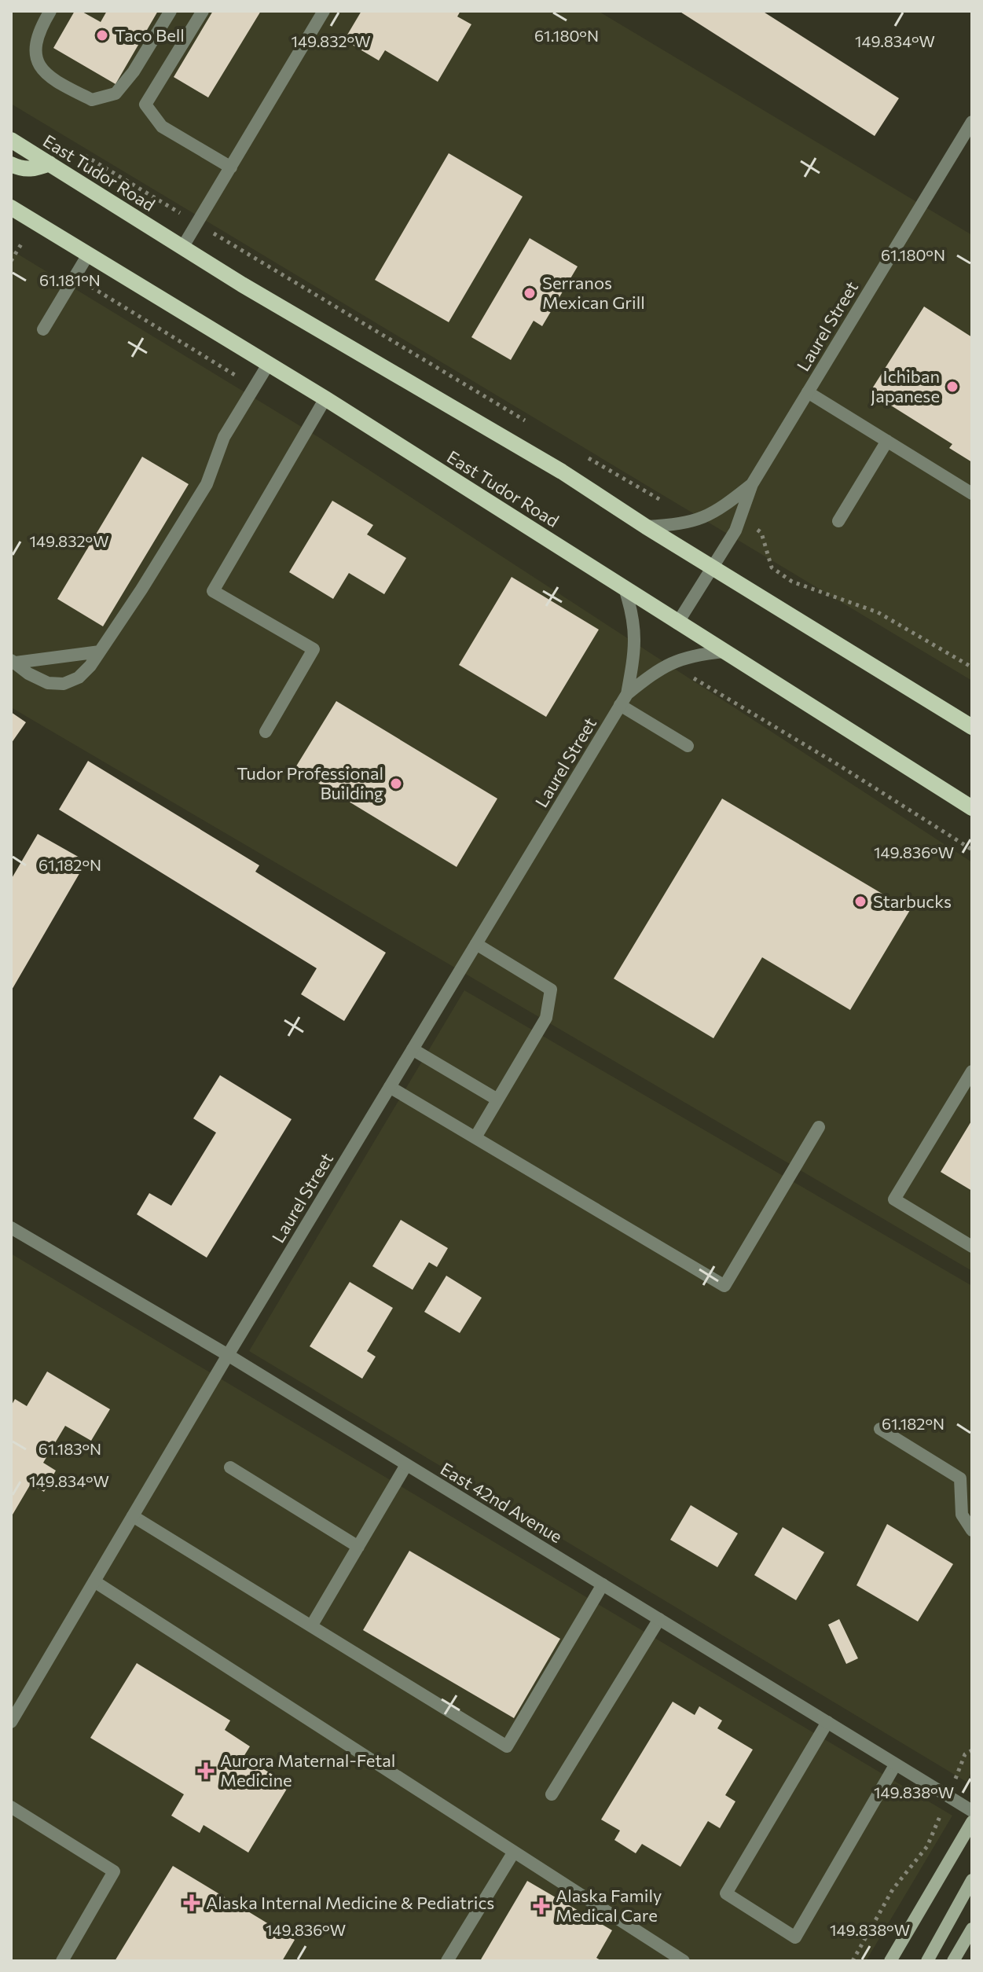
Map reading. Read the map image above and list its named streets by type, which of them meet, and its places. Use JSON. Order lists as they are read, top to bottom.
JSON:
{
  "streets": {
    "main road": ["East Tudor Road"],
    "street": ["Laurel Street", "East 42nd Avenue"]
  },
  "crossings": [
    ["East Tudor Road", "Laurel Street"],
    ["Laurel Street", "East 42nd Avenue"]
  ],
  "places": {
    "other": [
      "Taco Bell",
      "Serranos Mexican Grill",
      "Ichiban Japanese",
      "Tudor Professional Building",
      "Starbucks"
    ],
    "health": ["Aurora Maternal-Fetal Medicine", "Alaska Internal Medicine & Pediatrics", "Alaska Family Medical Care"]
  },
  "coordinates": [
    "61.180°N",
    "149.832°W",
    "149.834°W",
    "61.181°N",
    "149.836°W",
    "61.182°N",
    "61.183°N",
    "149.838°W"
  ]
}
